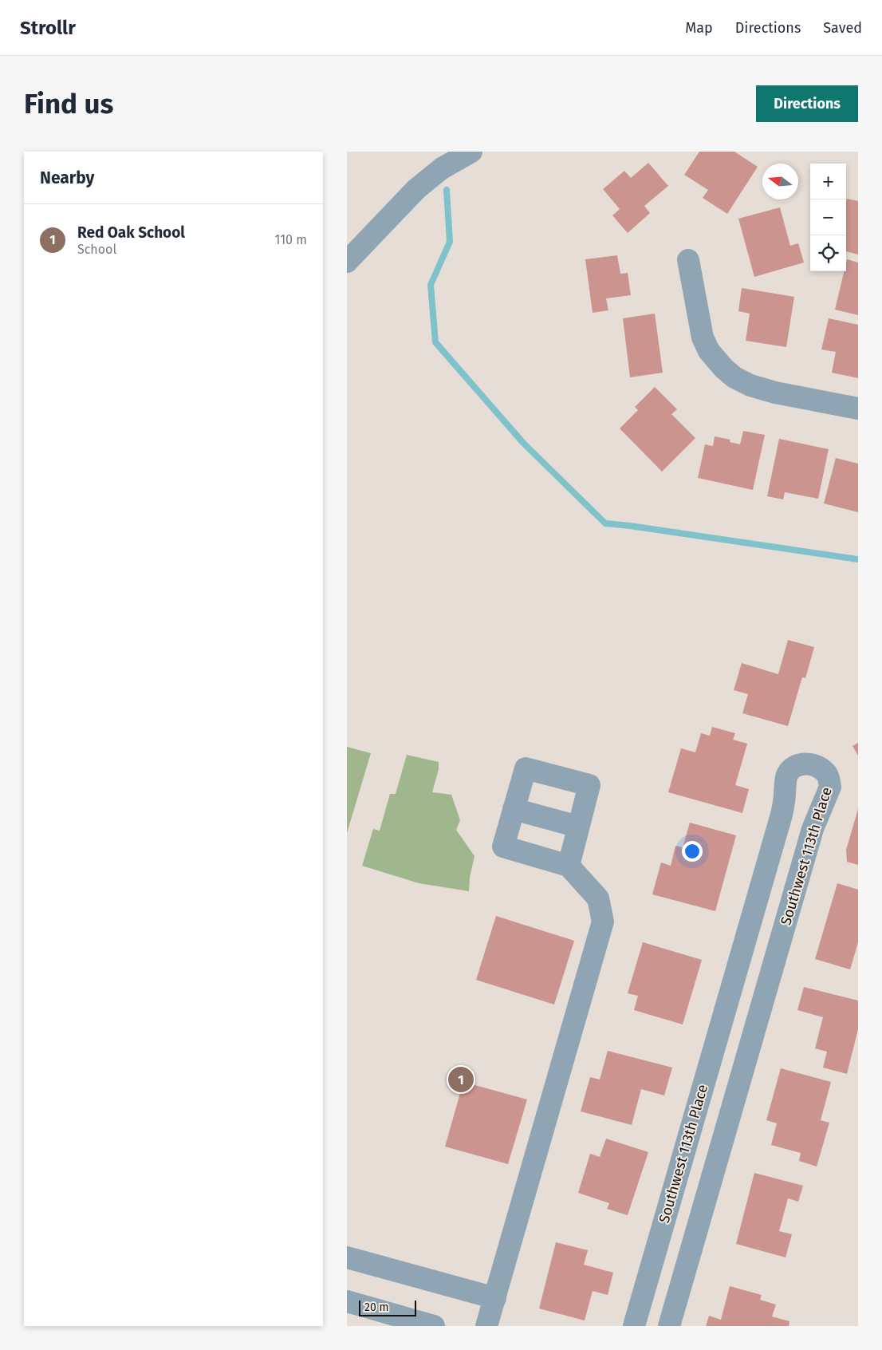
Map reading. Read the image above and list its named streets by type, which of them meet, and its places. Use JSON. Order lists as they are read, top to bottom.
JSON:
{
  "streets": {
    "street": ["Southwest 113th Place"]
  },
  "scale_bar": "20 m",
  "north": "left",
  "page": {
    "header": "Strollr",
    "nav": ["Map", "Directions", "Saved"],
    "buttons": "Directions",
    "title": "Find us",
    "heading": "Nearby",
    "map_buttons": ["+", "−"],
    "list": [
      {
        "mark": "1",
        "name": "Red Oak School",
        "note": "School",
        "value": "110 m"
      }
    ],
    "pins": "1",
    "scale": "20 m"
  }
}
